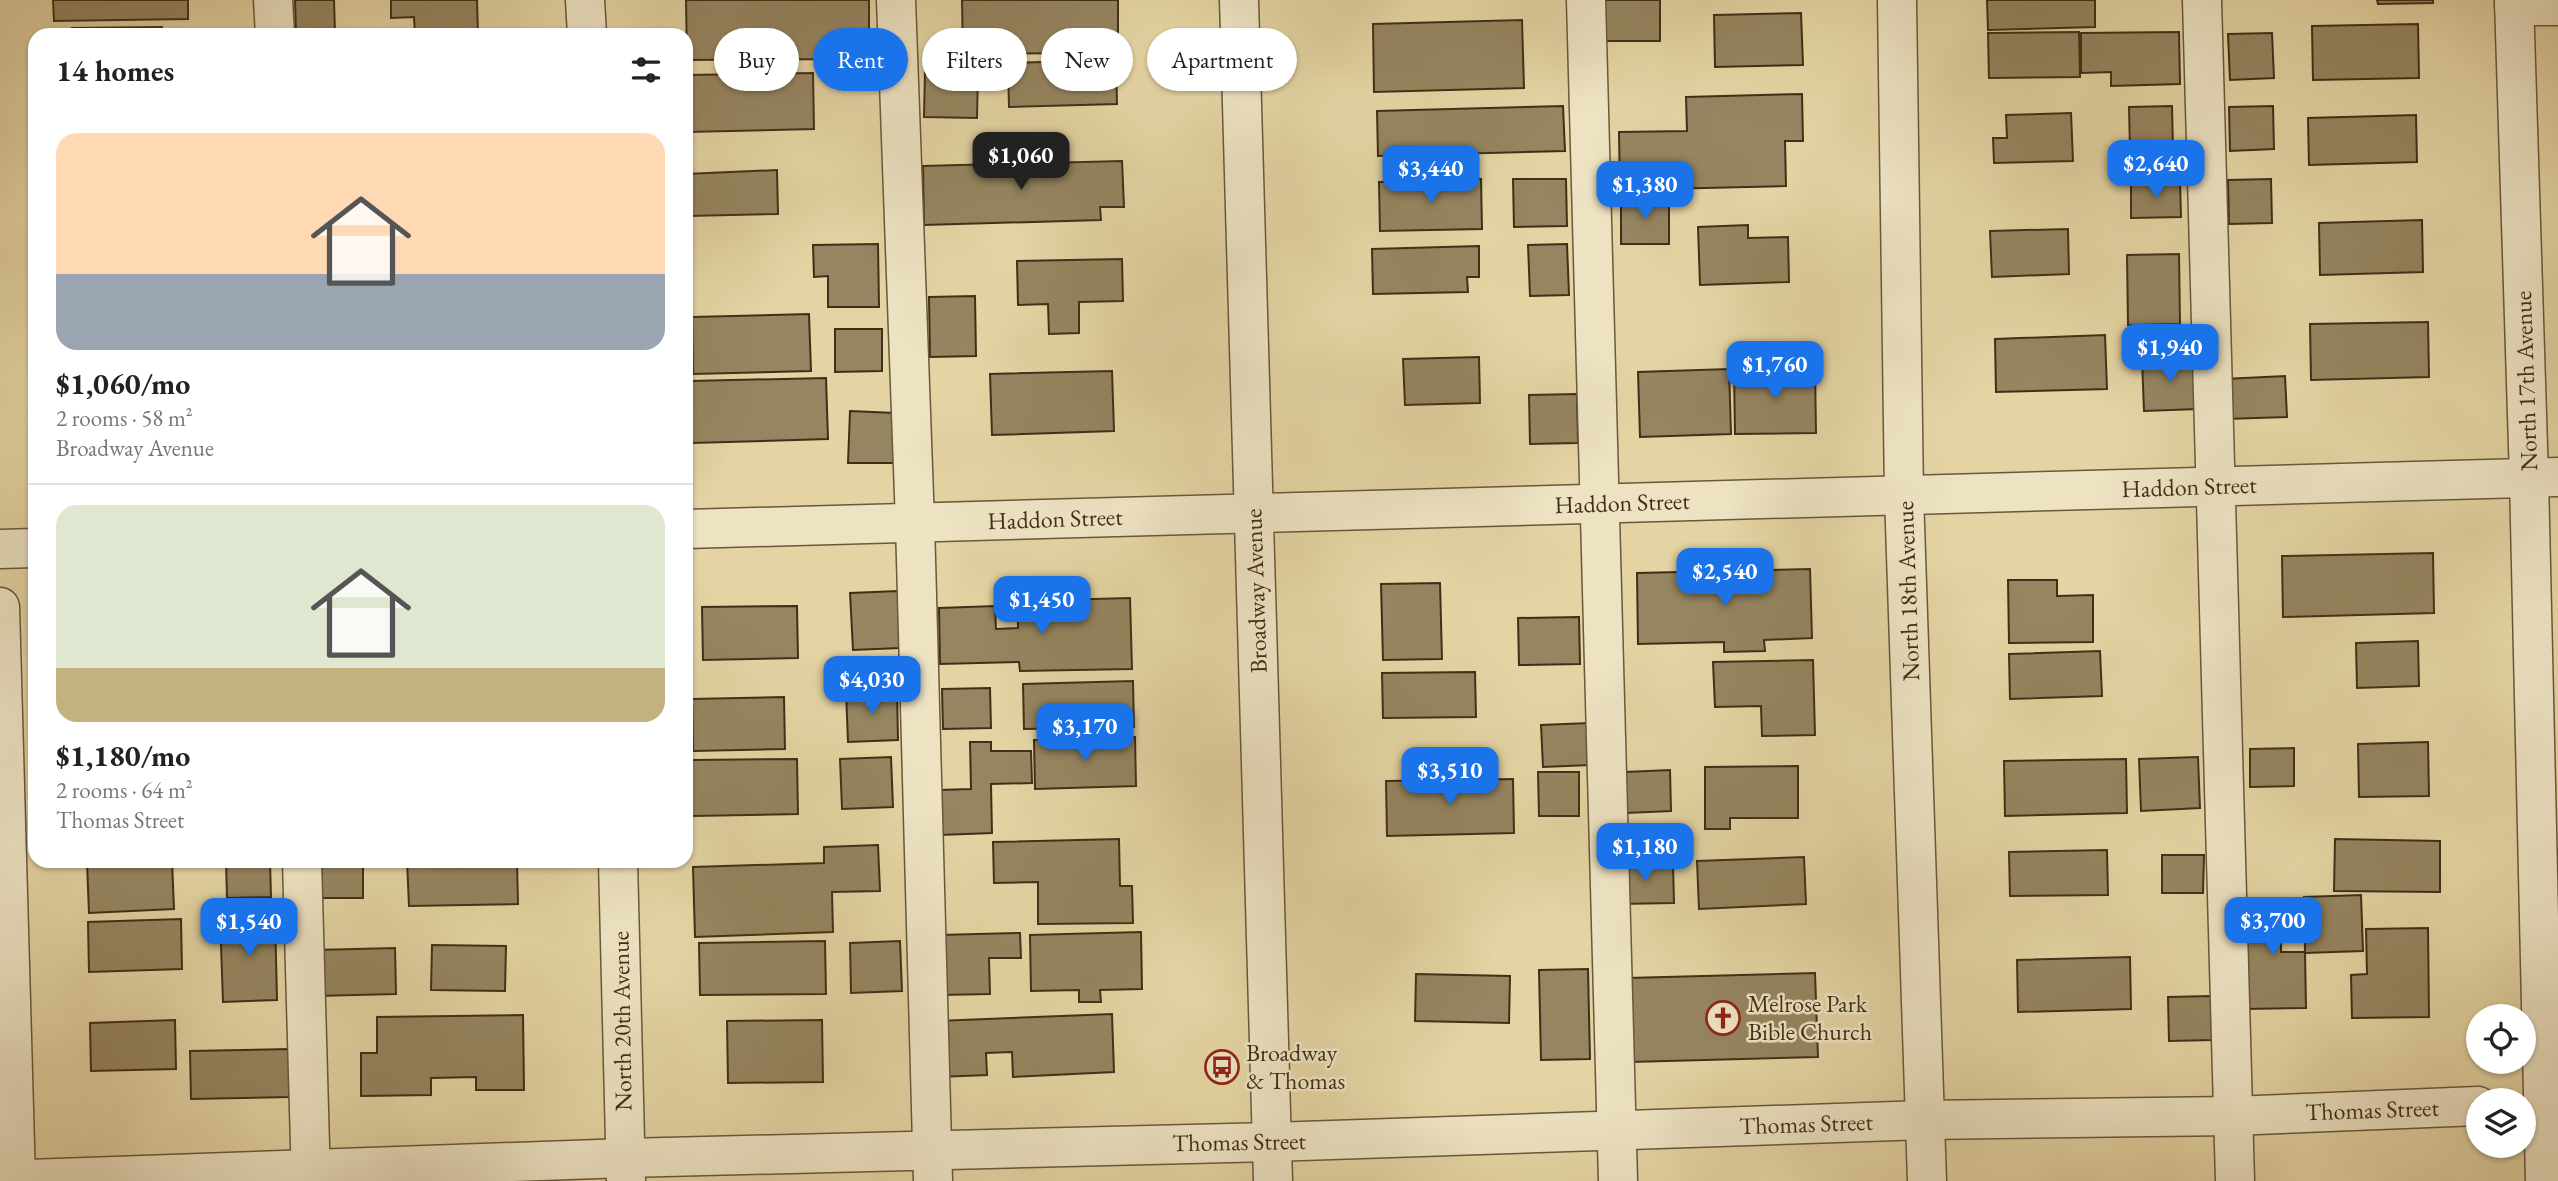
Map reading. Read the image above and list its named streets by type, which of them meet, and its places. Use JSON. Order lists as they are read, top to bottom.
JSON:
{
  "streets": {
    "street": [
      "North 17th Avenue",
      "Haddon Street",
      "Broadway Avenue",
      "North 18th Avenue",
      "North 20th Avenue",
      "Thomas Street"
    ]
  },
  "crossings": [
    ["North 17th Avenue", "Haddon Street"],
    ["Haddon Street", "Broadway Avenue"],
    ["Haddon Street", "North 18th Avenue"],
    ["Broadway Avenue", "Thomas Street"],
    ["North 18th Avenue", "Thomas Street"],
    ["North 20th Avenue", "Thomas Street"]
  ],
  "places": {
    "church": ["Melrose Park Bible Church"],
    "bus stop": ["Broadway & Thomas"]
  },
  "page": {
    "chip": [
      "Buy",
      "Rent",
      "Filters",
      "New",
      "Apartment"
    ],
    "heading": "14 homes",
    "list": [
      {
        "name": "$1,060/mo",
        "note": "2 rooms · 58 m² · Broadway Avenue"
      },
      {
        "name": "$1,180/mo",
        "note": "2 rooms · 64 m² · Thomas Street"
      }
    ],
    "price": [
      "$1,060",
      "$2,640",
      "$3,440",
      "$1,380",
      "$1,940",
      "$1,760",
      "$2,540",
      "$1,450",
      "$4,030",
      "$3,170",
      "$3,510",
      "$1,180",
      "$3,700",
      "$1,540"
    ]
  }
}
